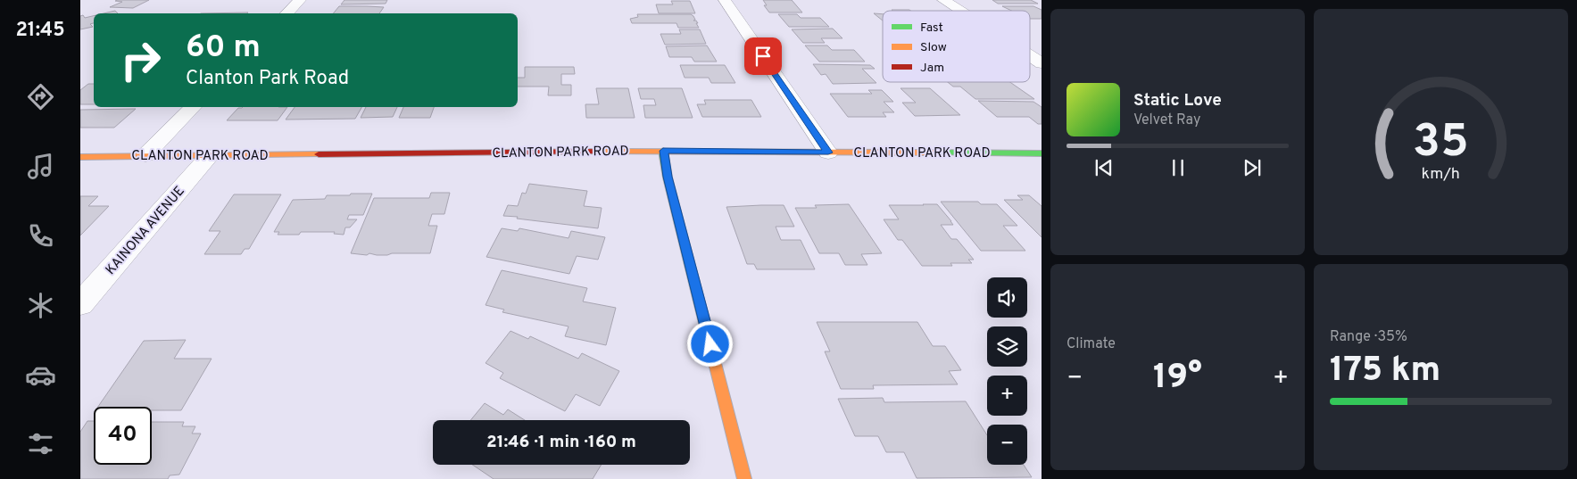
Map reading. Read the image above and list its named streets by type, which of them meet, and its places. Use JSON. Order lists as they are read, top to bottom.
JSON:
{
  "streets": {
    "street": ["CLANTON PARK ROAD", "KAINONA AVENUE"]
  },
  "crossings": [
    ["CLANTON PARK ROAD", "KAINONA AVENUE"]
  ],
  "legend": ["Fast", "Slow", "Jam"],
  "page": {
    "tabs": "21:45",
    "turn": ["60 m", "Clanton Park Road"],
    "song": ["Static Love", "Velvet Ray"],
    "tile": [
      "Climate",
      ["Range · 35%", "175 km"]
    ],
    "map_buttons": ["+", "−"],
    "heat": ["−", "19°", "+"],
    "limit": "40",
    "trip": "21:46 · 1 min · 160 m",
    "gauge": ["35", "km/h"]
  }
}
